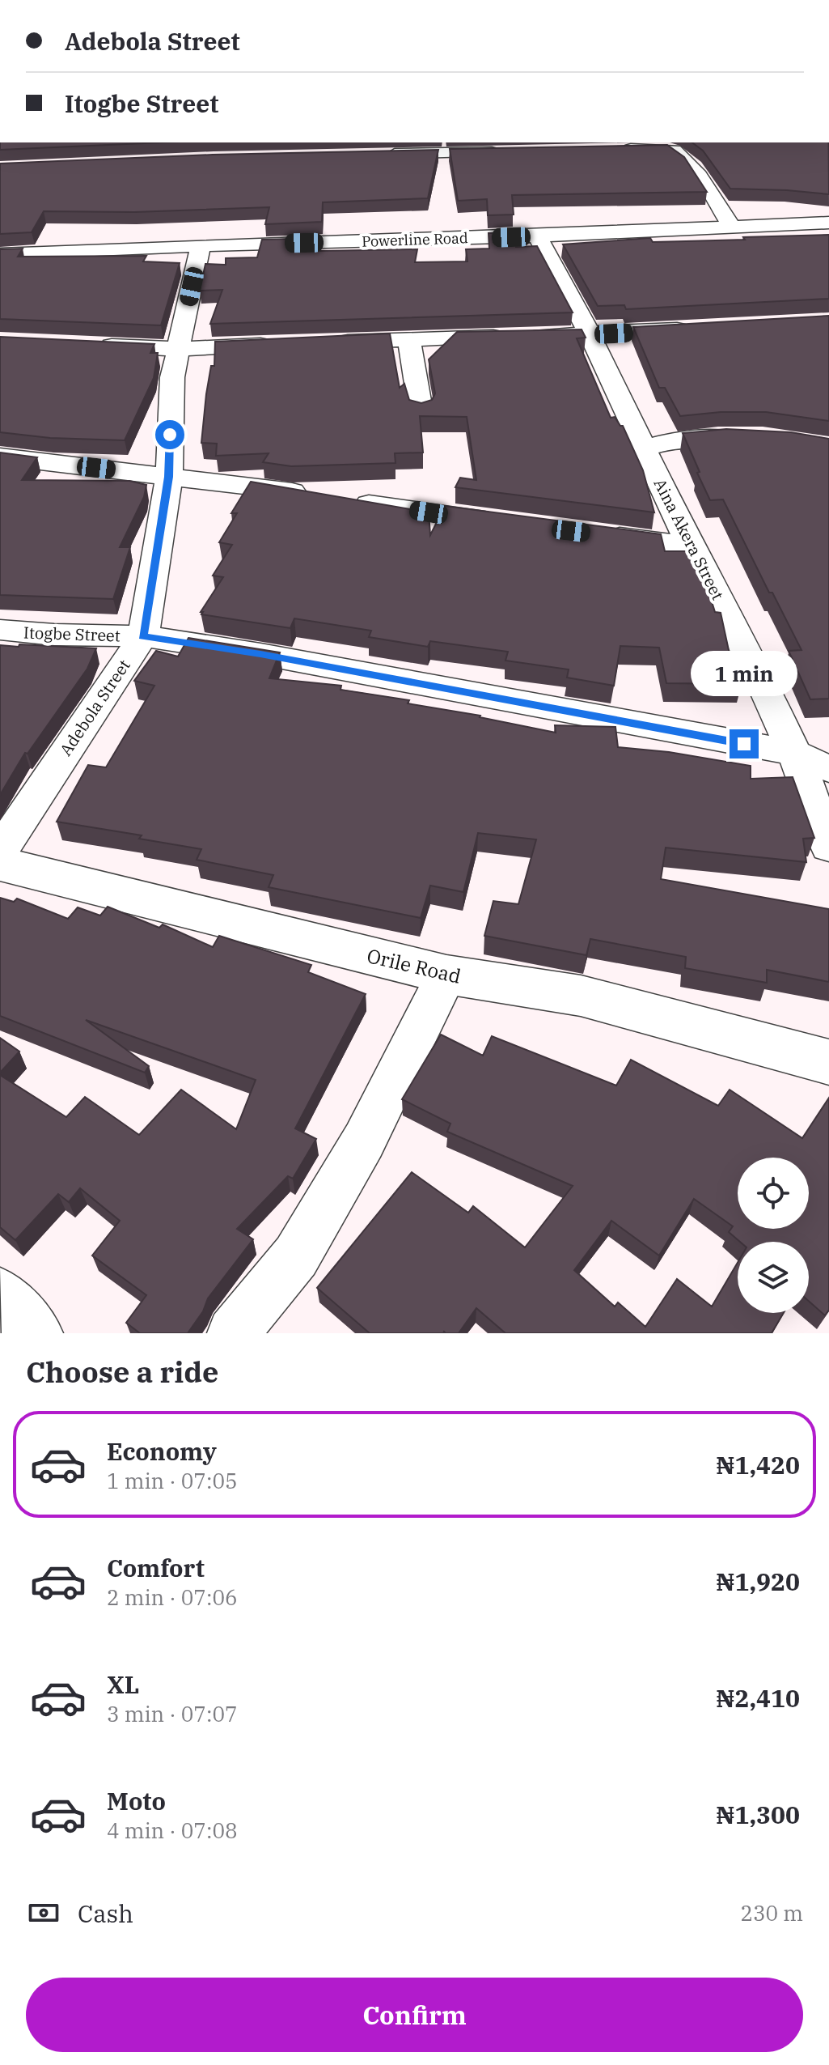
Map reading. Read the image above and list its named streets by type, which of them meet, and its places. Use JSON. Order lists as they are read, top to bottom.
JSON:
{
  "streets": {
    "street": [
      "Powerline Road",
      "Aina Akera Street",
      "Itogbe Street",
      "Adebola Street",
      "Orile Road"
    ]
  },
  "crossings": [
    ["Powerline Road", "Aina Akera Street"],
    ["Powerline Road", "Adebola Street"],
    ["Aina Akera Street", "Itogbe Street"],
    ["Itogbe Street", "Adebola Street"]
  ],
  "page": {
    "banner": ["Adebola Street", "Itogbe Street"],
    "bubble": "1 min",
    "heading": "Choose a ride",
    "list": [
      {
        "name": "Economy",
        "note": "1 min · 07:05",
        "value": "₦1,420"
      },
      {
        "name": "Comfort",
        "note": "2 min · 07:06",
        "value": "₦1,920"
      },
      {
        "name": "XL",
        "note": "3 min · 07:07",
        "value": "₦2,410"
      },
      {
        "name": "Moto",
        "note": "4 min · 07:08",
        "value": "₦1,300"
      }
    ],
    "pay": ["Cash", "230 m"],
    "buttons": "Confirm"
  }
}
